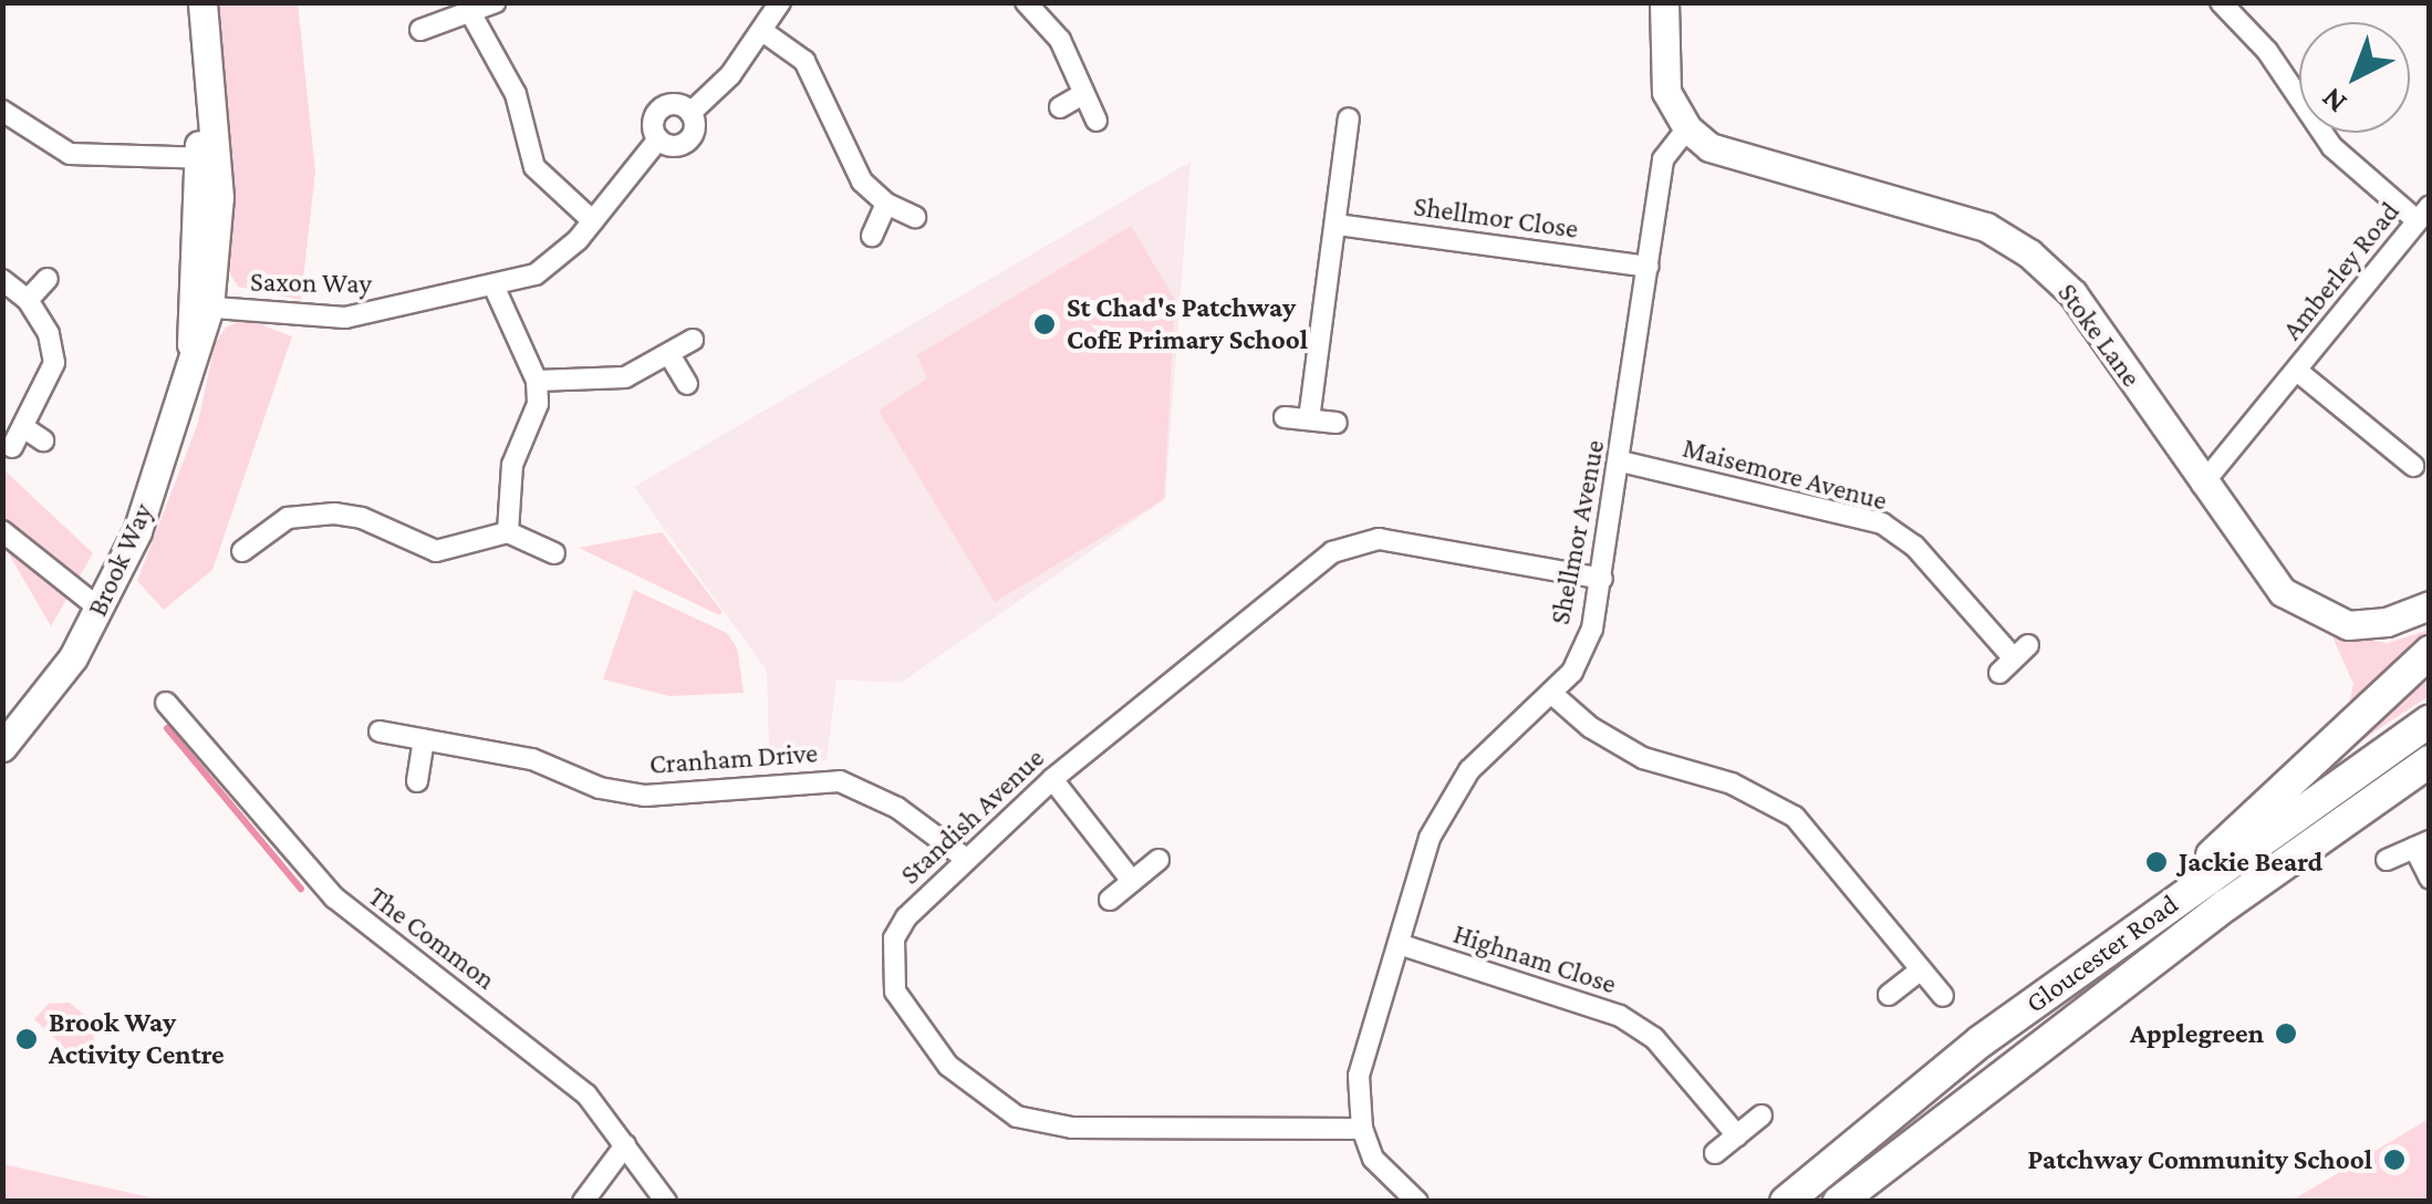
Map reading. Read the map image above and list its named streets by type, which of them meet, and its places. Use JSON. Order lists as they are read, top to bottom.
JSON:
{
  "streets": {
    "main road": ["Gloucester Road"],
    "street": [
      "Shellmor Close",
      "Amberley Road",
      "Saxon Way",
      "Stoke Lane",
      "Maisemore Avenue",
      "Shellmor Avenue",
      "Brook Way",
      "Cranham Drive",
      "Standish Avenue",
      "The Common",
      "Highnam Close"
    ]
  },
  "crossings": [
    ["Shellmor Close", "Shellmor Avenue"],
    ["Amberley Road", "Stoke Lane"],
    ["Saxon Way", "Brook Way"],
    ["Stoke Lane", "Shellmor Avenue"],
    ["Maisemore Avenue", "Shellmor Avenue"],
    ["Shellmor Avenue", "Standish Avenue"],
    ["Shellmor Avenue", "Highnam Close"],
    ["Cranham Drive", "Standish Avenue"]
  ],
  "places": [
    "St Chad's Patchway CofE Primary School",
    "Jackie Beard",
    "Applegreen",
    "Brook Way Activity Centre",
    "Patchway Community School"
  ],
  "north": "bottom left"
}
